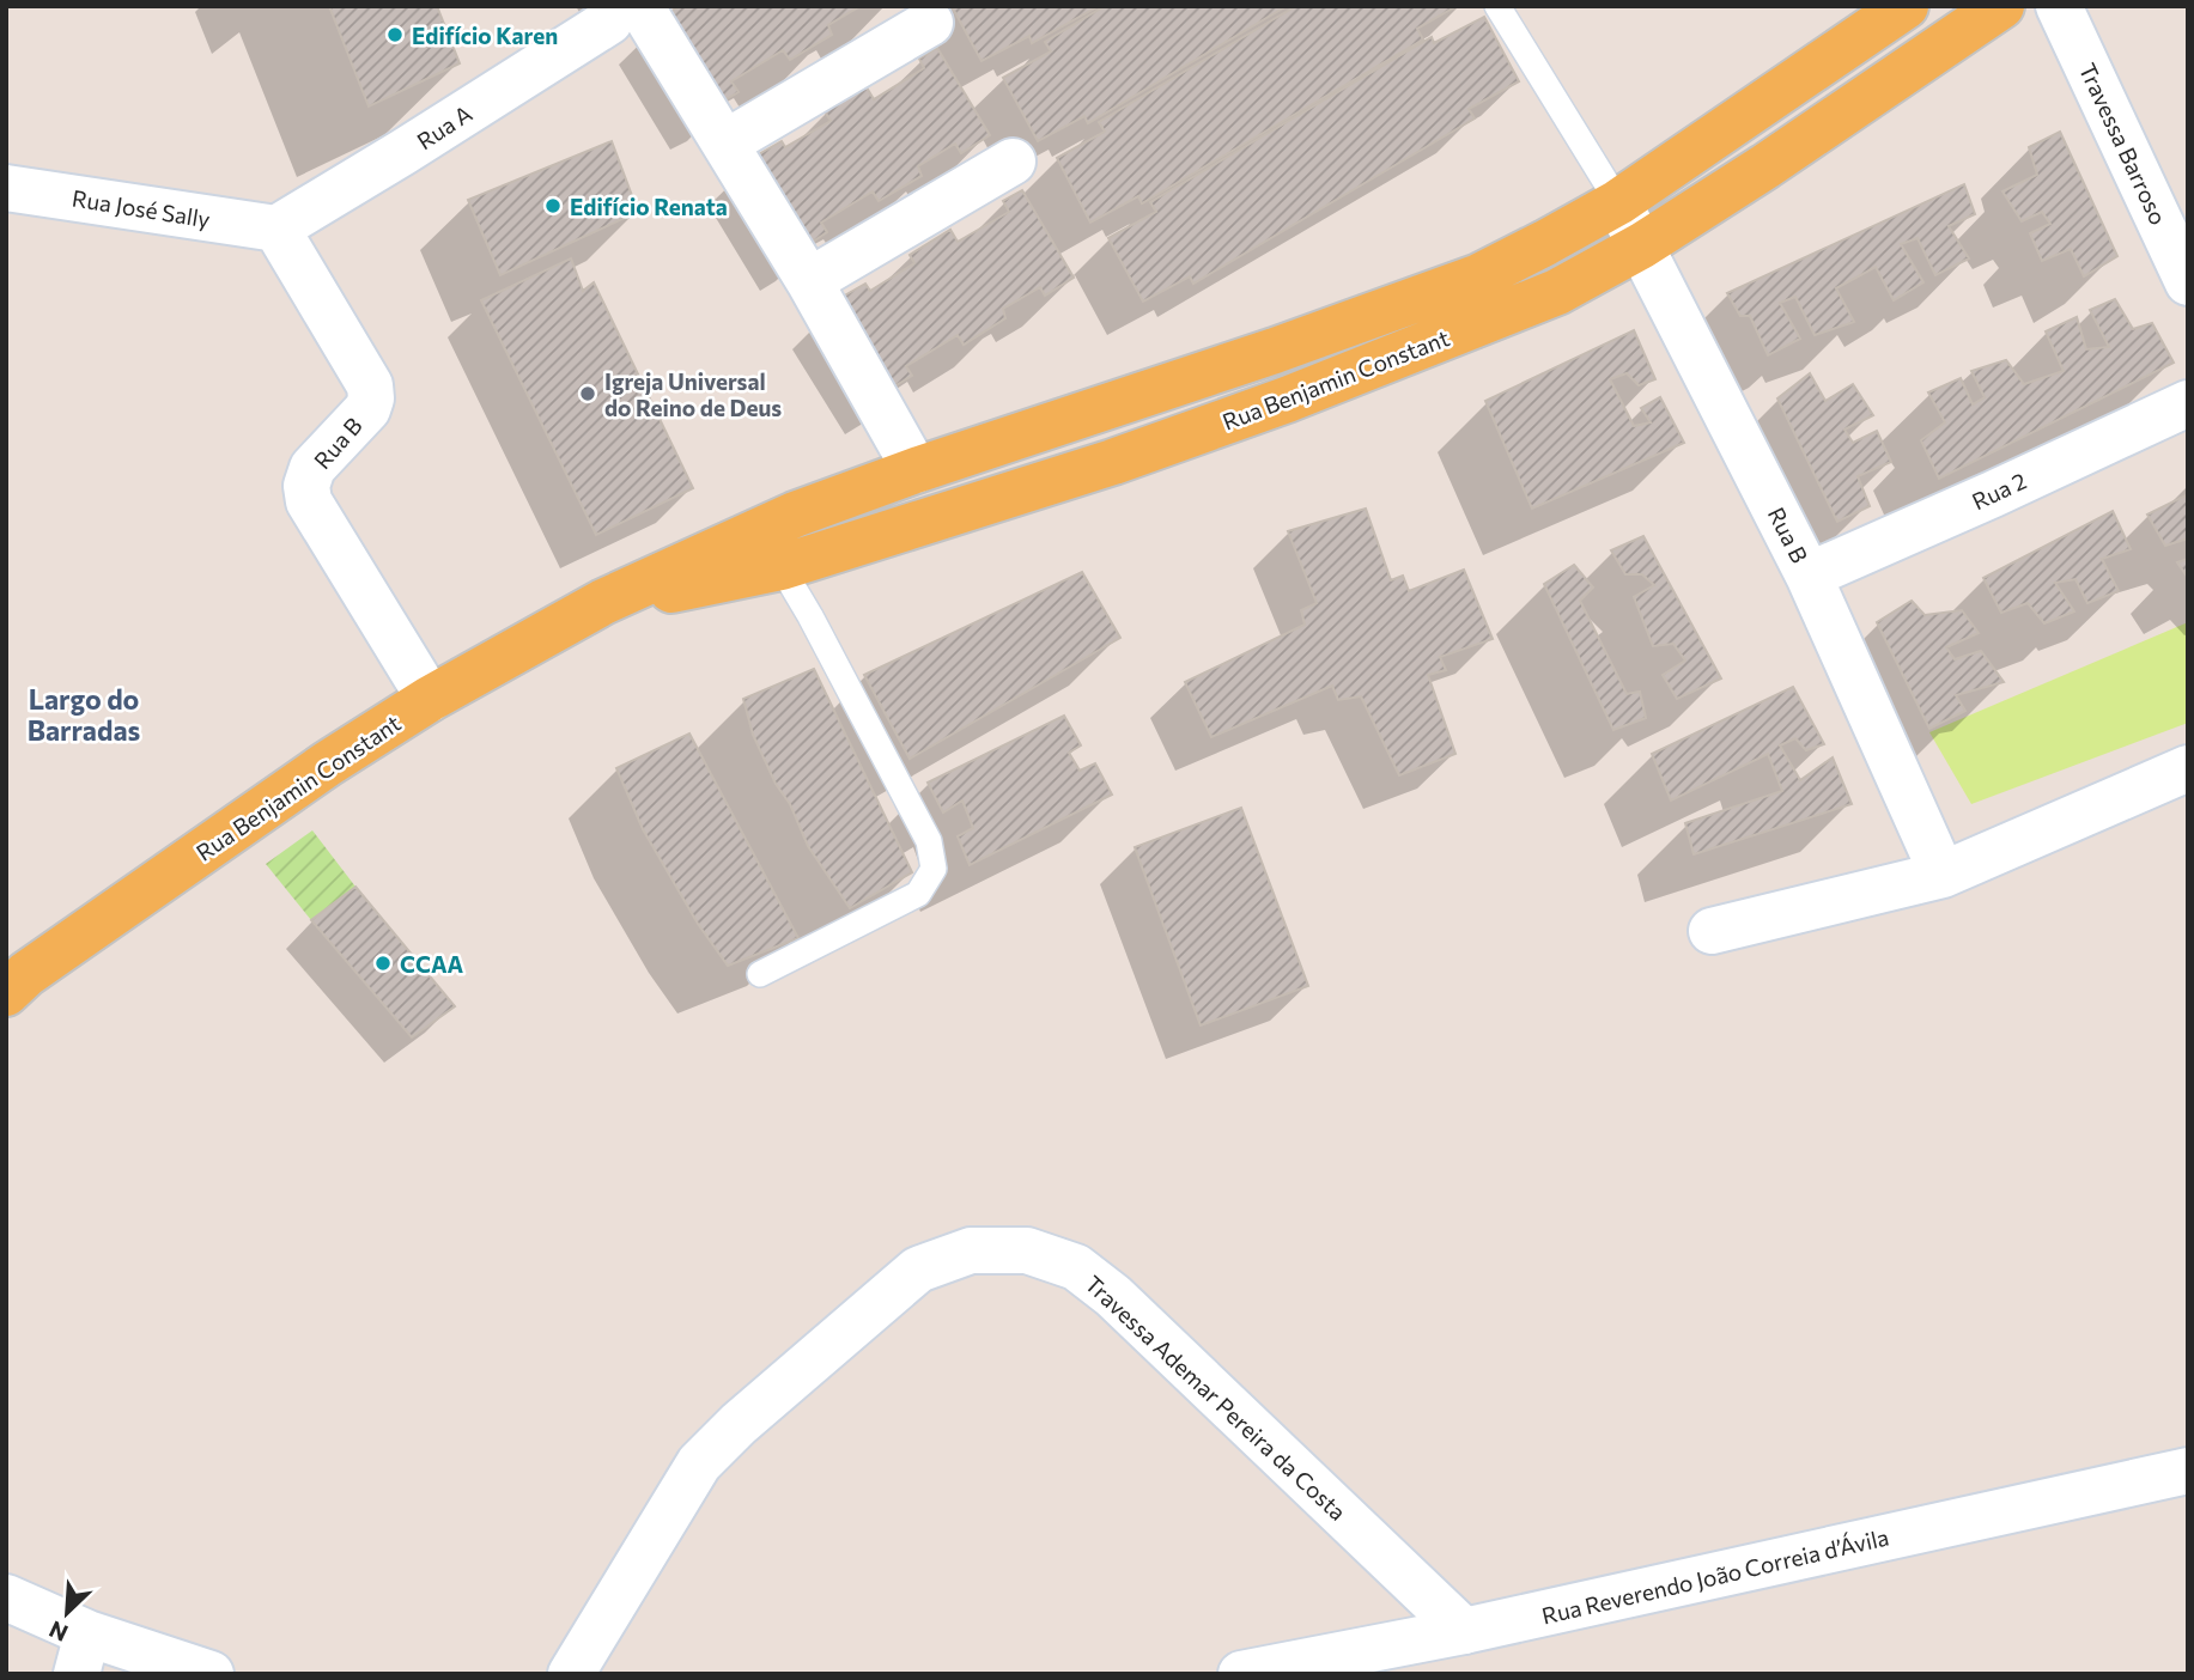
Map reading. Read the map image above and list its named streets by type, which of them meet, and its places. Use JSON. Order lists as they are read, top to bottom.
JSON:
{
  "streets": {
    "main road": ["Rua Benjamin Constant"],
    "street": [
      "Rua A",
      "Travessa Barroso",
      "Rua José Sally",
      "Rua B",
      "Rua 2",
      "Travessa Ademar Pereira da Costa",
      "Rua Reverendo João Correia d’Ávila"
    ]
  },
  "crossings": [
    ["Rua A", "Rua José Sally"],
    ["Rua A", "Rua B"],
    ["Rua José Sally", "Rua B"],
    ["Rua Benjamin Constant", "Rua B"],
    ["Rua B", "Rua 2"],
    ["Travessa Ademar Pereira da Costa", "Rua Reverendo João Correia d’Ávila"]
  ],
  "districts": ["Largo do Barradas"],
  "places": [
    "Edifício Karen",
    "Edifício Renata",
    "Igreja Universal do Reino de Deus",
    "CCAA"
  ],
  "north": "bottom left"
}
